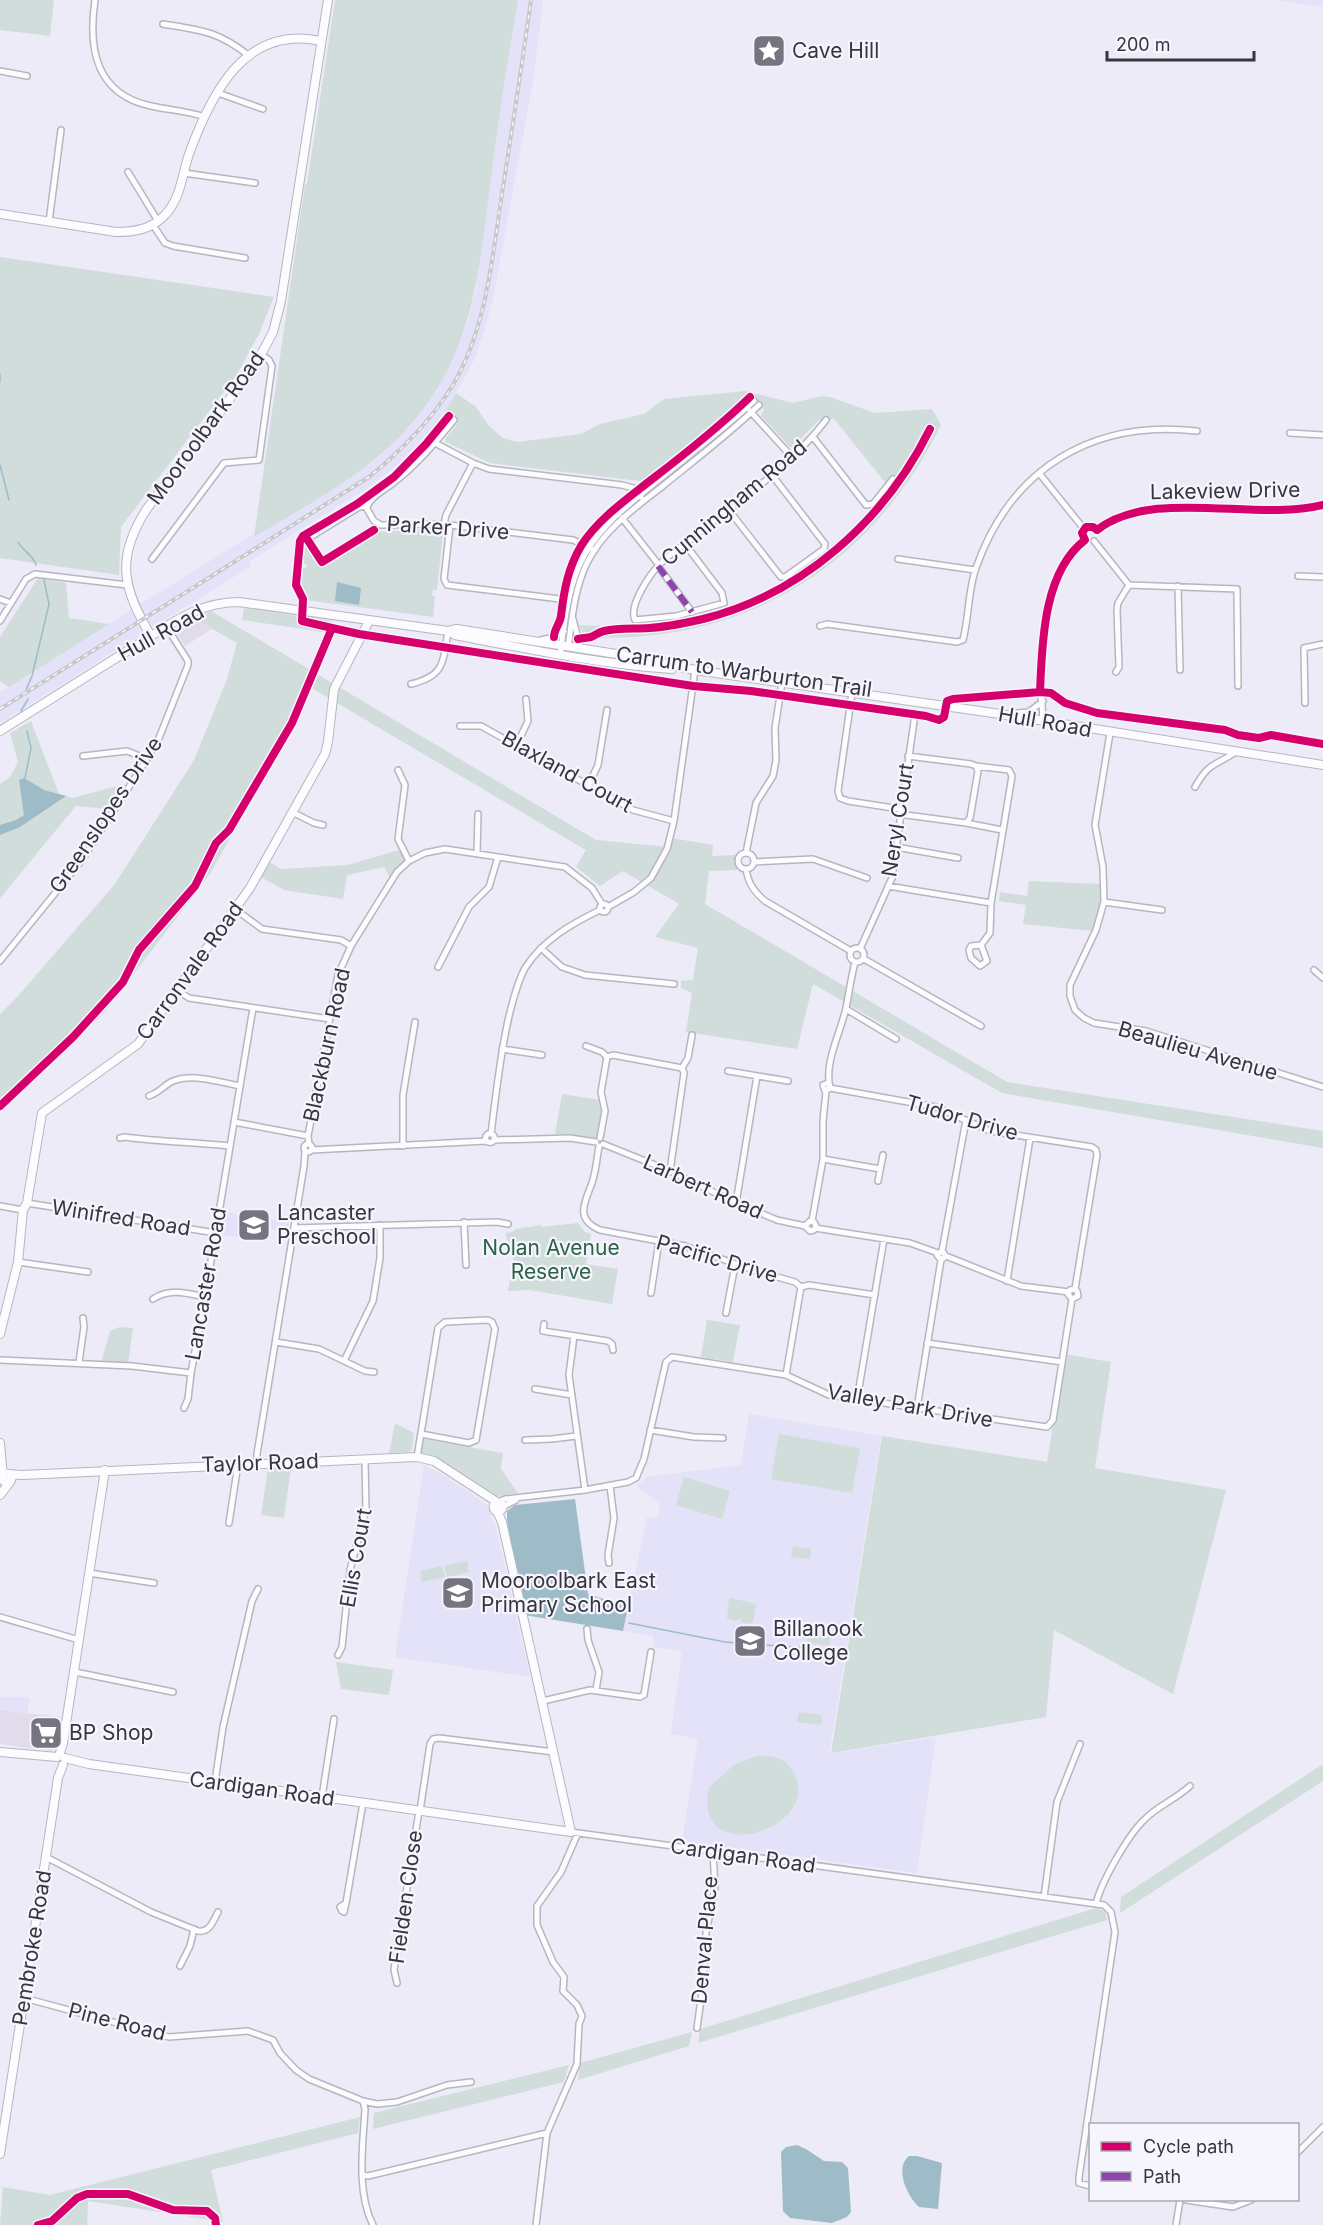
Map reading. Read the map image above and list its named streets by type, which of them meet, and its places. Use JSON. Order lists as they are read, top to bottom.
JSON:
{
  "streets": {
    "main road": ["Mooroolbark Road", "Hull Road"],
    "street": [
      "Lakeview Drive",
      "Cunningham Road",
      "Parker Drive",
      "Blaxland Court",
      "Greenslopes Drive",
      "Neryl Court",
      "Carronvale Road",
      "Blackburn Road",
      "Beaulieu Avenue",
      "Tudor Drive",
      "Larbert Road",
      "Winifred Road",
      "Pacific Drive",
      "Lancaster Road",
      "Valley Park Drive",
      "Taylor Road",
      "Ellis Court",
      "Cardigan Road",
      "Fielden Close",
      "Denval Place",
      "Pembroke Road",
      "Pine Road"
    ],
    "cycle path": ["Carrum to Warburton Trail"]
  },
  "crossings": [
    ["Mooroolbark Road", "Hull Road"],
    ["Hull Road", "Greenslopes Drive"],
    ["Hull Road", "Carronvale Road"],
    ["Hull Road", "Beaulieu Avenue"],
    ["Carronvale Road", "Winifred Road"],
    ["Blackburn Road", "Taylor Road"],
    ["Larbert Road", "Pacific Drive"],
    ["Winifred Road", "Lancaster Road"],
    ["Pacific Drive", "Valley Park Drive"],
    ["Taylor Road", "Ellis Court"],
    ["Taylor Road", "Pembroke Road"],
    ["Cardigan Road", "Fielden Close"],
    ["Cardigan Road", "Denval Place"],
    ["Cardigan Road", "Pembroke Road"],
    ["Pembroke Road", "Pine Road"]
  ],
  "parks": ["Nolan Avenue Reserve"],
  "places": {
    "place": ["Cave Hill"],
    "school or university": ["Lancaster Preschool", "Mooroolbark East Primary School", "Billanook College"],
    "supermarket": ["BP Shop"]
  },
  "legend": ["Cycle path", "Path"],
  "scale_bar": "200 m"
}
